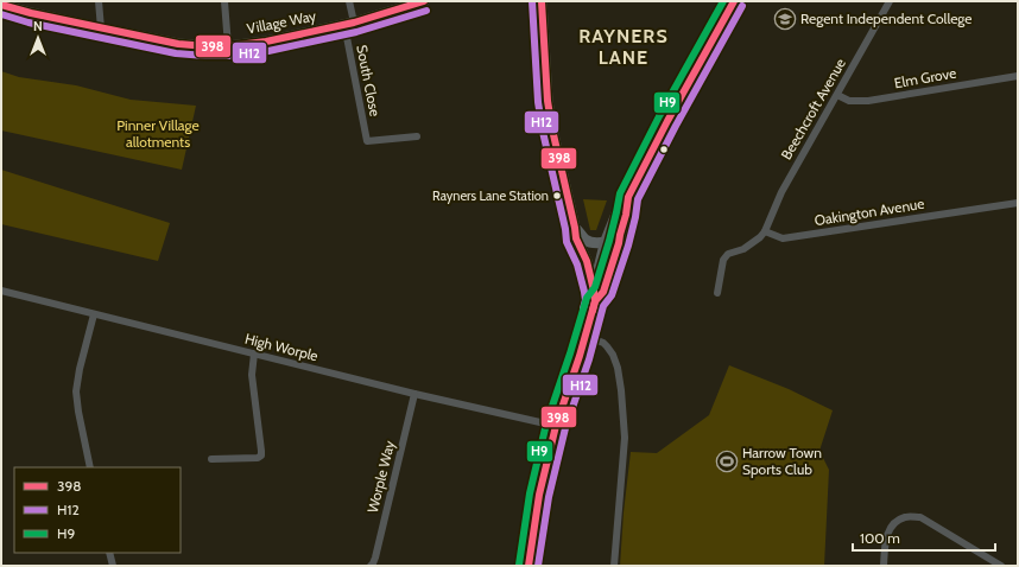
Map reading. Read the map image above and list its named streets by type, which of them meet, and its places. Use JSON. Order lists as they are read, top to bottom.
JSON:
{
  "streets": {
    "street": [
      "Village Way",
      "Elm Grove",
      "South Close",
      "Beechcroft Avenue",
      "Oakington Avenue",
      "High Worple",
      "Worple Way"
    ]
  },
  "crossings": [
    ["Village Way", "South Close"],
    ["Elm Grove", "Beechcroft Avenue"],
    ["Beechcroft Avenue", "Oakington Avenue"],
    ["High Worple", "Worple Way"]
  ],
  "districts": ["RAYNERS LANE"],
  "parks": ["Pinner Village allotments"],
  "places": {
    "school or university": ["Regent Independent College"],
    "other": ["Rayners Lane Station"],
    "sports": ["Harrow Town Sports Club"]
  },
  "lines": ["transit line 398", "transit line H12", "transit line H9"],
  "legend": ["398", "H12", "H9"],
  "scale_bar": "100 m",
  "north": "top"
}
